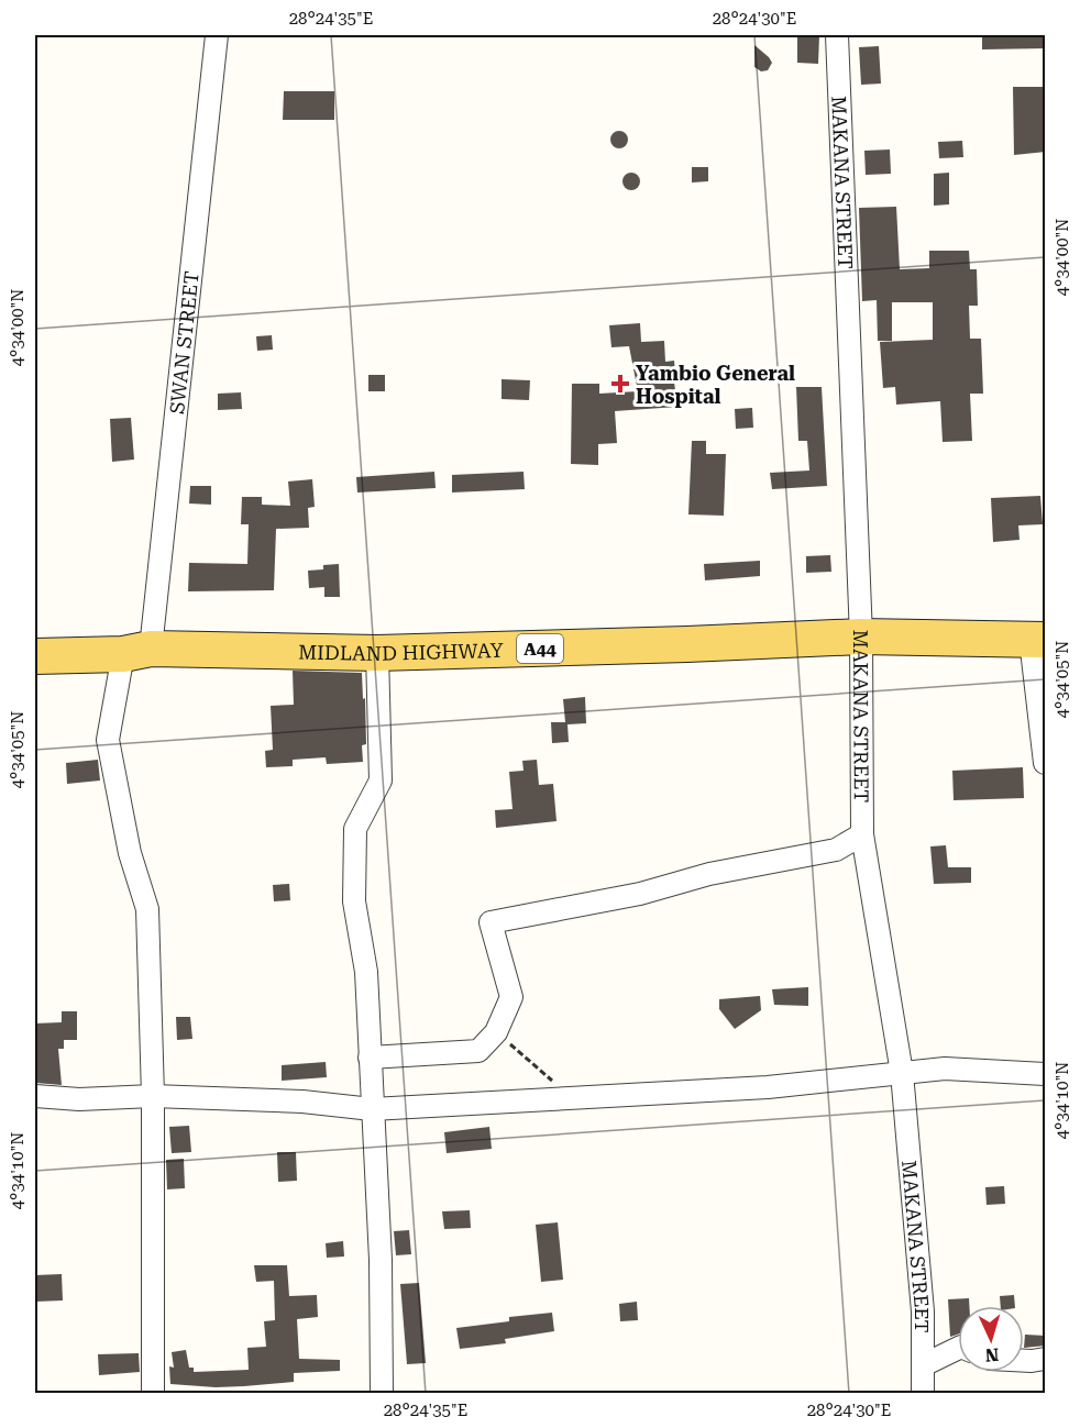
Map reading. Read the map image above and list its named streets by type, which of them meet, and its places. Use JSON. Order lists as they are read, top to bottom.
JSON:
{
  "streets": {
    "main road": ["A44", "MIDLAND HIGHWAY"],
    "street": ["MAKANA STREET", "SWAN STREET"]
  },
  "crossings": [
    ["MAKANA STREET", "MIDLAND HIGHWAY"],
    ["SWAN STREET", "MIDLAND HIGHWAY"]
  ],
  "places": {
    "health": ["Yambio General Hospital"]
  },
  "north": "bottom",
  "coordinates": [
    "28°24'35\"E",
    "28°24'30\"E",
    "4°34'00\"N",
    "4°34'05\"N",
    "4°34'10\"N"
  ]
}
